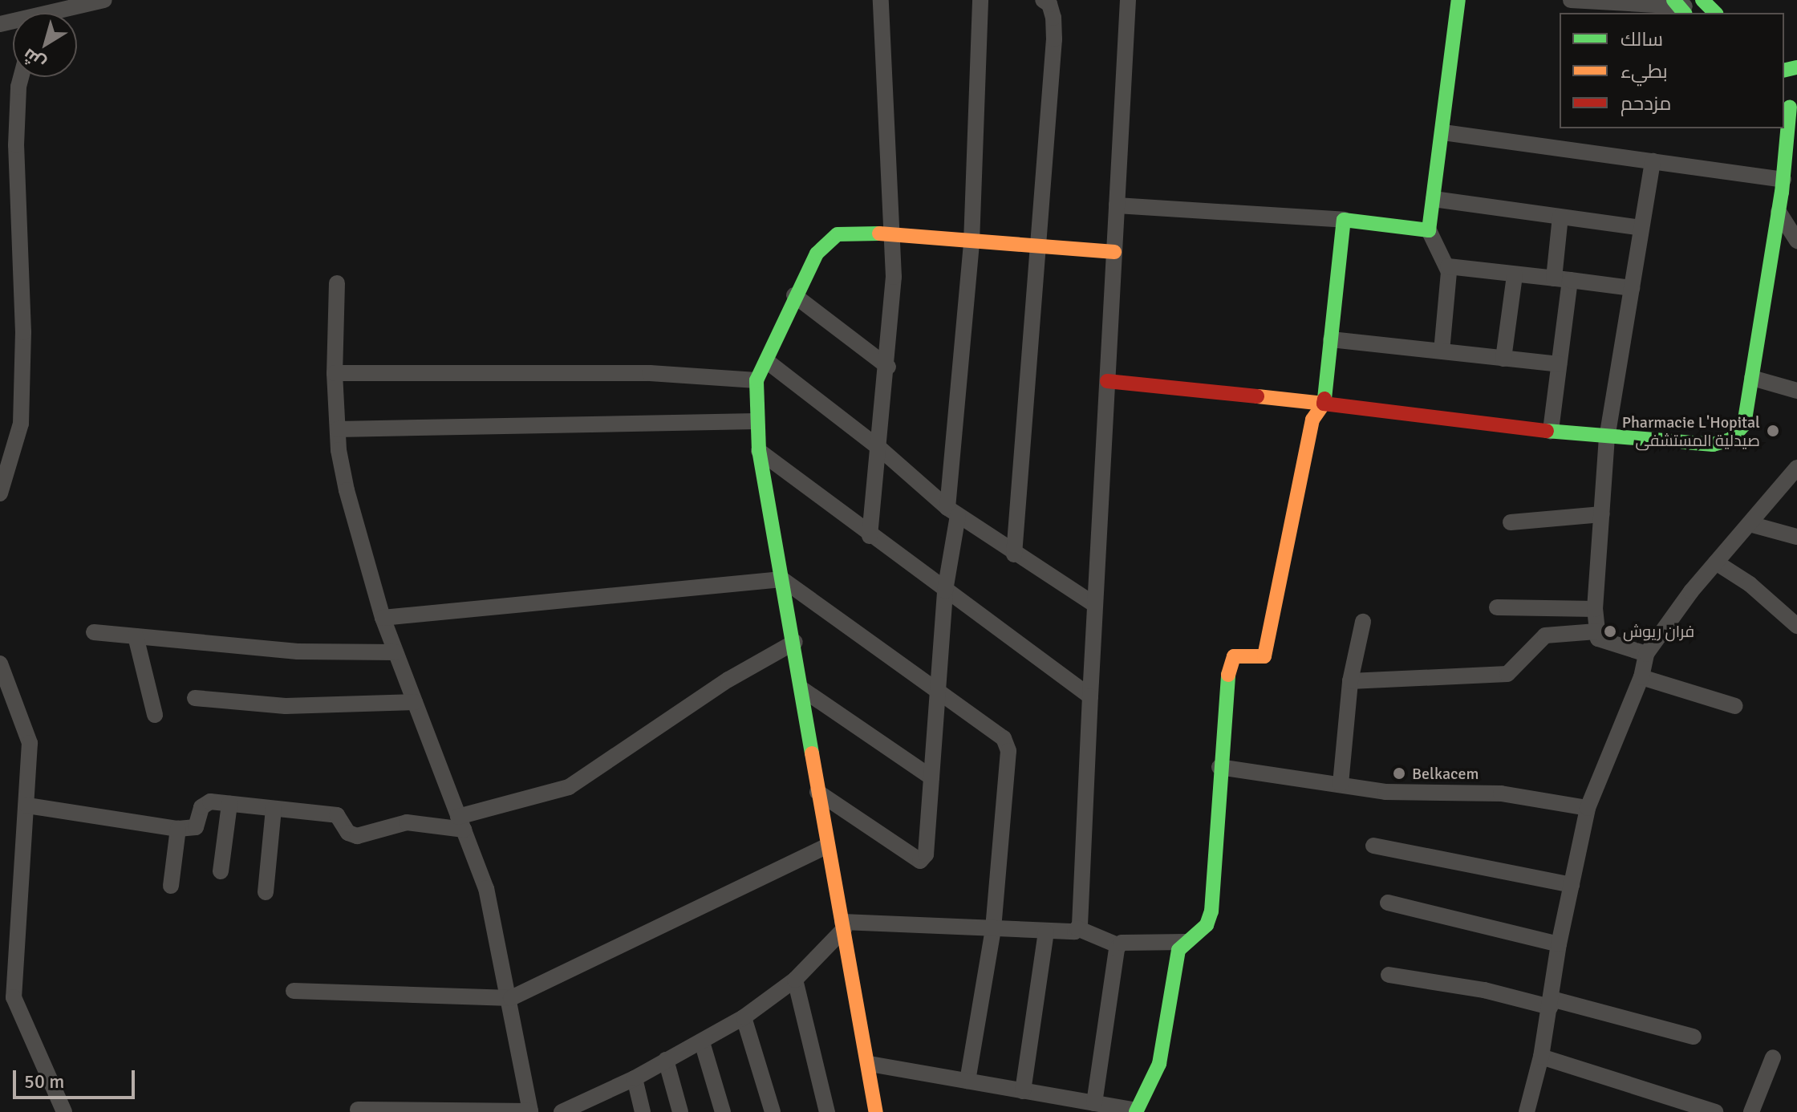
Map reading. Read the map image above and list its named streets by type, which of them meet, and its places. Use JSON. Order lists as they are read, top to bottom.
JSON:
{
  "places": ["Pharmacie L'Hopital صيدلية المستشفى", "فران ريوش", "Belkacem"],
  "legend": ["سالك", "بطيء", "مزدحم"],
  "scale_bar": "50 m",
  "north": "bottom left"
}
